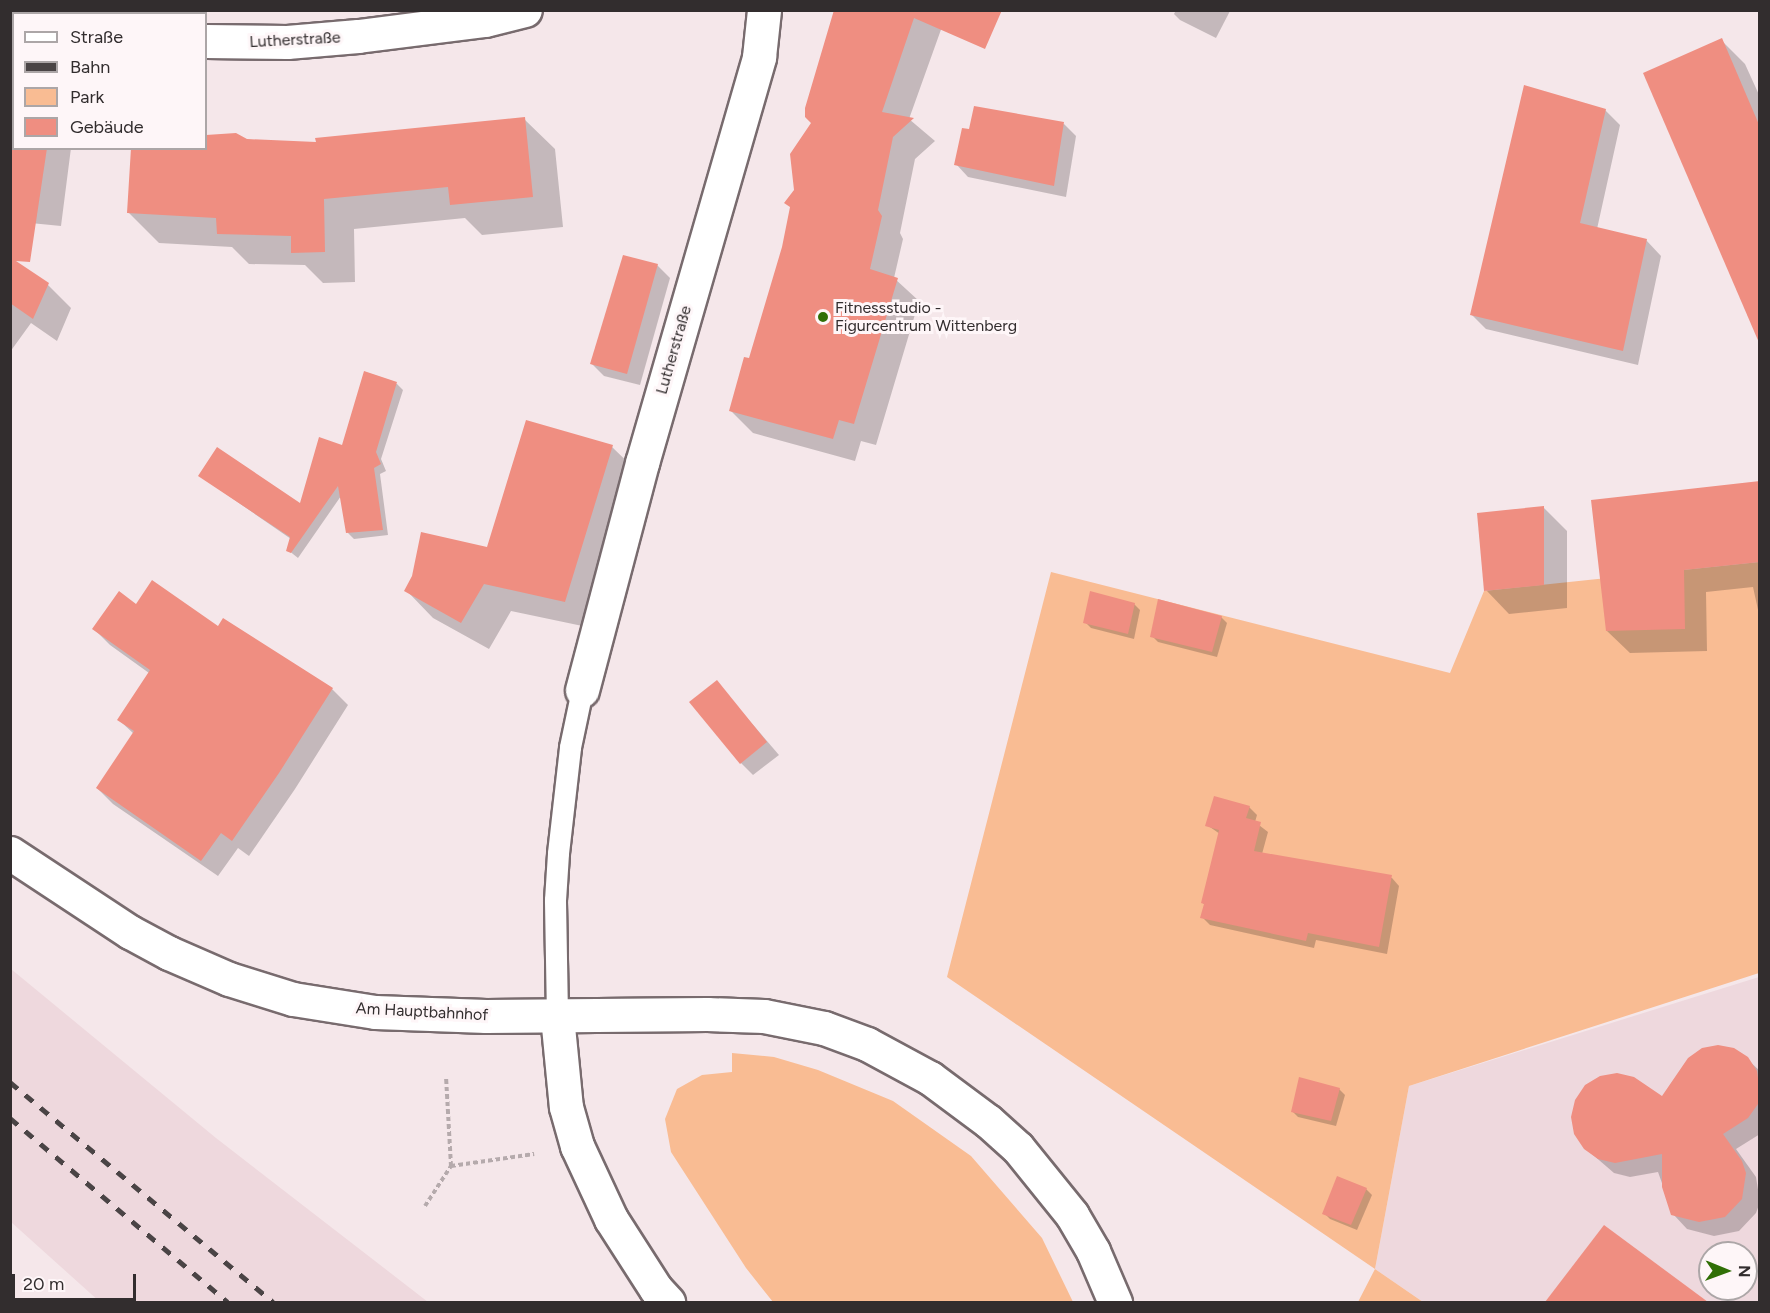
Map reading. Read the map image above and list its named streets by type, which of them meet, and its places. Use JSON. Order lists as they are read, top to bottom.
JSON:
{
  "streets": {
    "street": ["Lutherstraße", "Am Hauptbahnhof"]
  },
  "places": ["Fitnessstudio - Figurcentrum Wittenberg"],
  "legend": [
    "Straße",
    "Bahn",
    "Park",
    "Gebäude"
  ],
  "scale_bar": "20 m",
  "north": "right"
}
